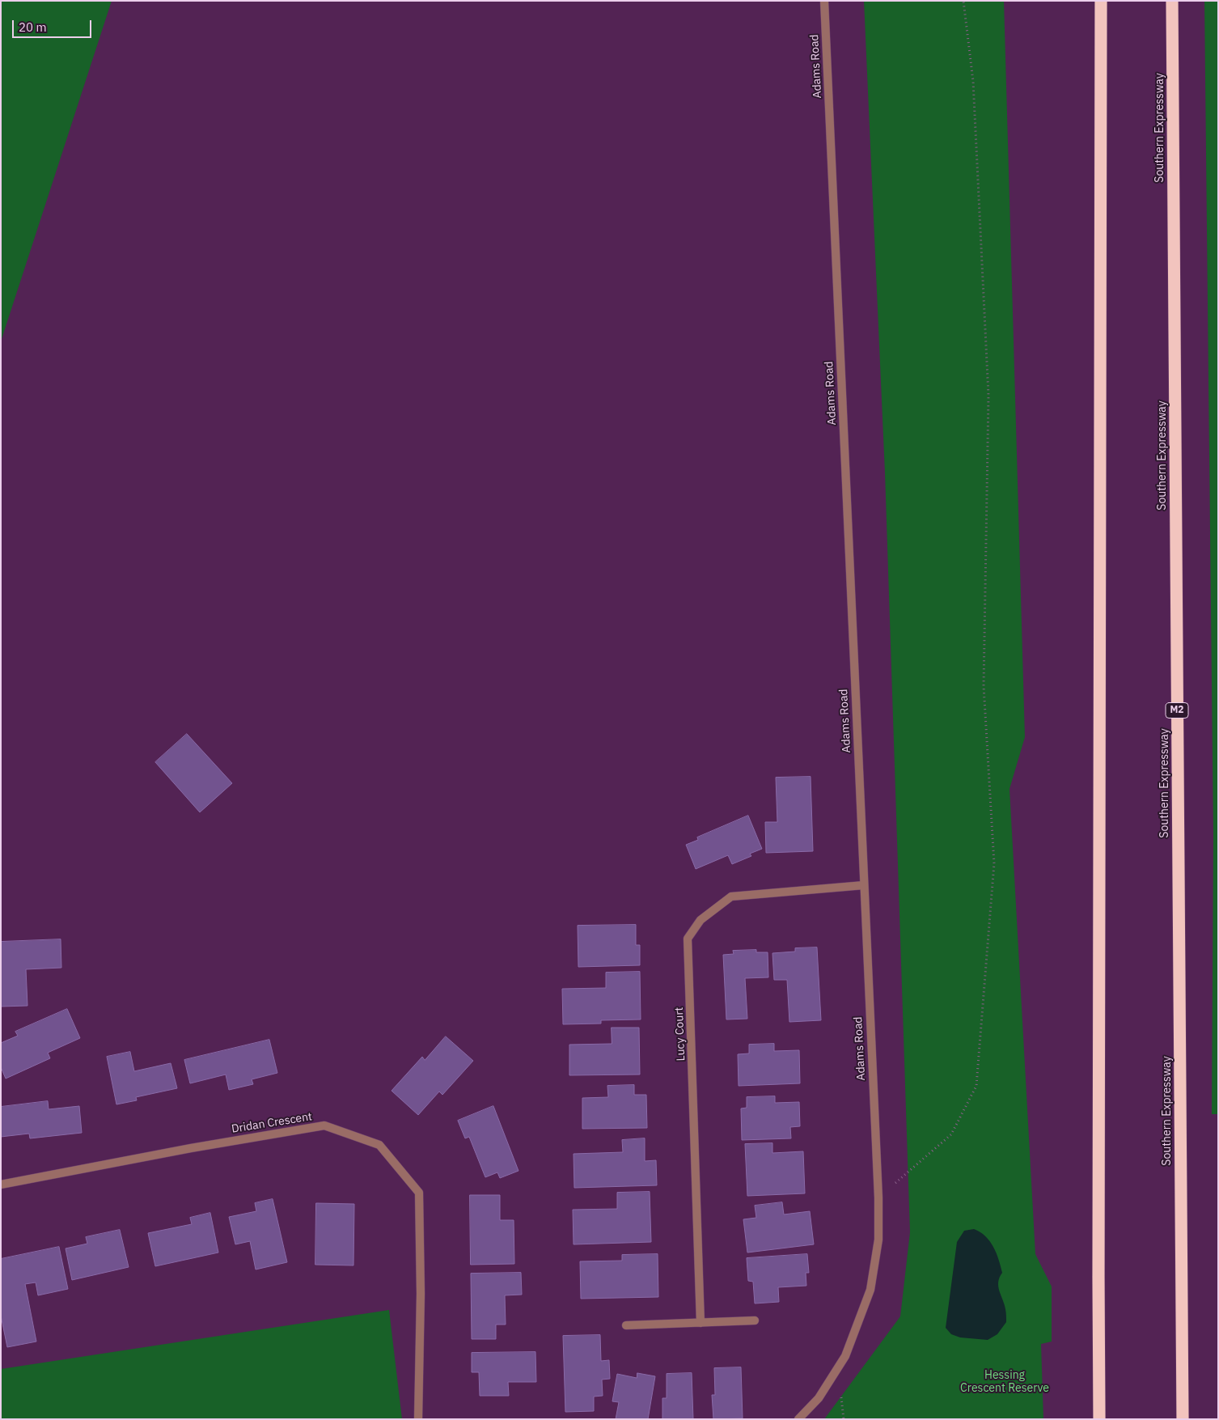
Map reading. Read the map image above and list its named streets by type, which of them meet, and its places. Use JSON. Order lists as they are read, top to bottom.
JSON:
{
  "streets": {
    "highway": ["Southern Expressway", "M2"],
    "street": ["Adams Road", "Lucy Court", "Dridan Crescent"]
  },
  "crossings": [
    ["Adams Road", "Lucy Court"]
  ],
  "parks": ["Hessing Crescent Reserve"],
  "scale_bar": "20 m"
}
